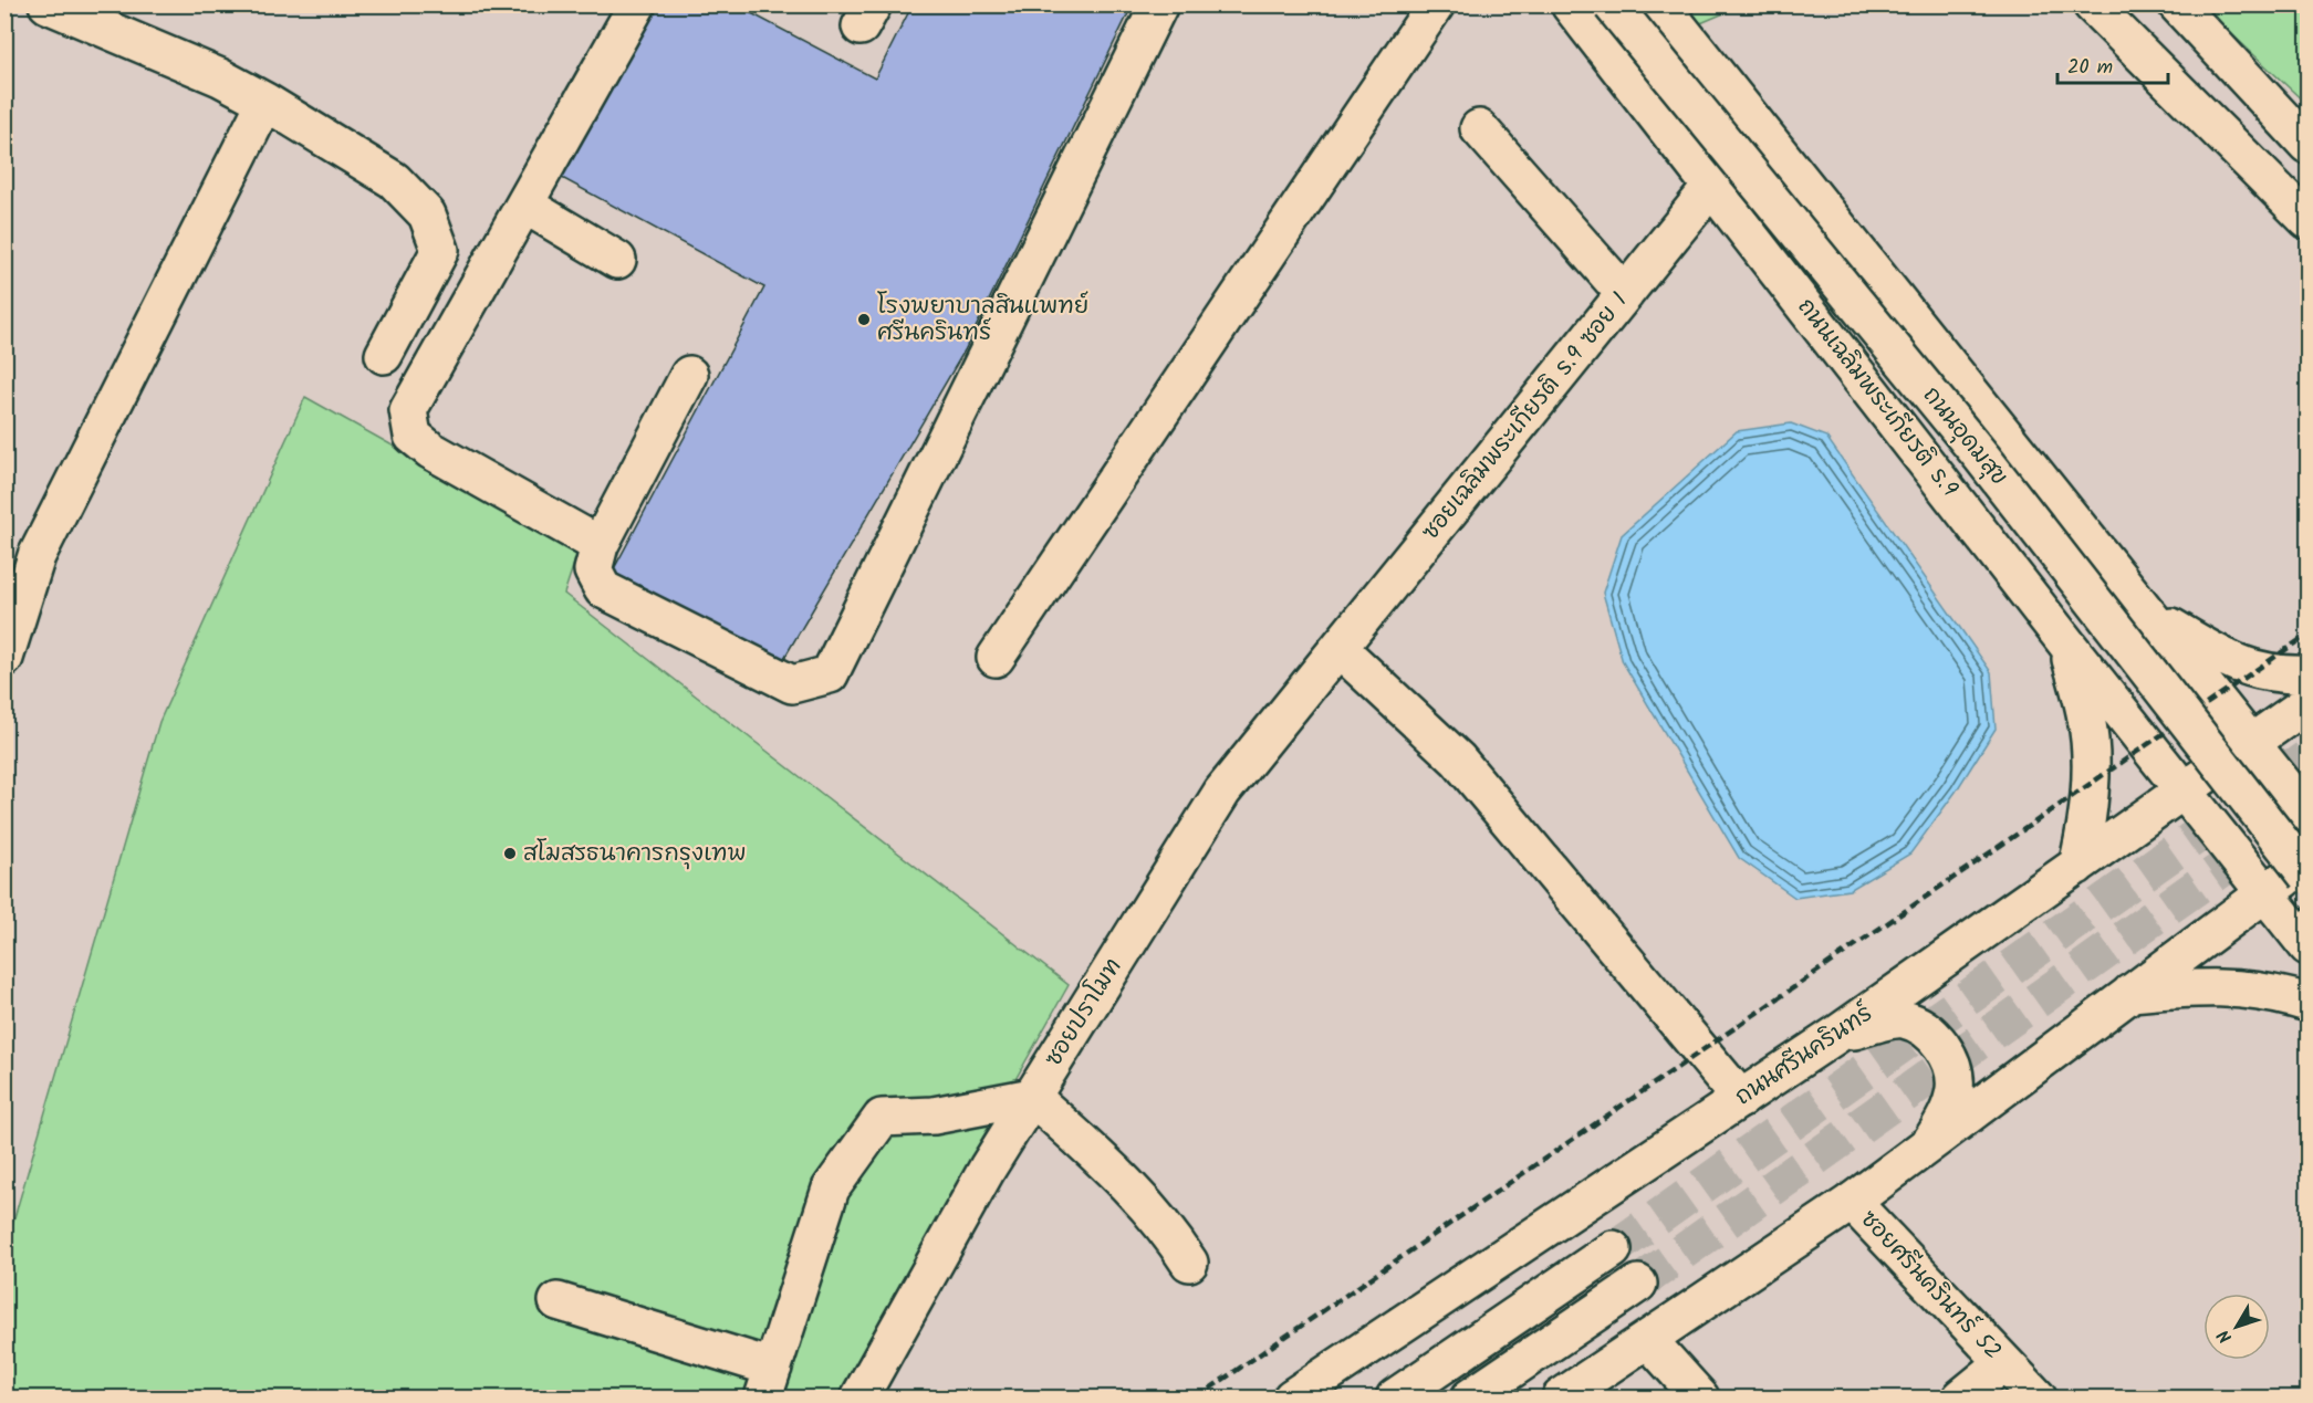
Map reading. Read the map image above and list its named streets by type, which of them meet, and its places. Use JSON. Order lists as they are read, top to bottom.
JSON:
{
  "streets": {
    "main road": [
      "ถนนเฉลิมพระเกียรติ ร.9",
      "ซอยเฉลิมพระเกียรติ ร.9 ซอย 1",
      "ถนนอุดมสุข",
      "ซอยปราโมท",
      "ถนนศรีนครินทร์",
      "ซอยศรีนครินทร์ 52"
    ]
  },
  "crossings": [
    ["ถนนเฉลิมพระเกียรติ ร.9", "ซอยเฉลิมพระเกียรติ ร.9 ซอย 1"],
    ["ถนนเฉลิมพระเกียรติ ร.9", "ถนนศรีนครินทร์"],
    ["ซอยเฉลิมพระเกียรติ ร.9 ซอย 1", "ซอยปราโมท"]
  ],
  "places": ["โรงพยาบาลสินแพทย์ ศรีนครินทร์", "สโมสรธนาคารกรุงเทพ"],
  "scale_bar": "20 m",
  "north": "bottom left"
}
